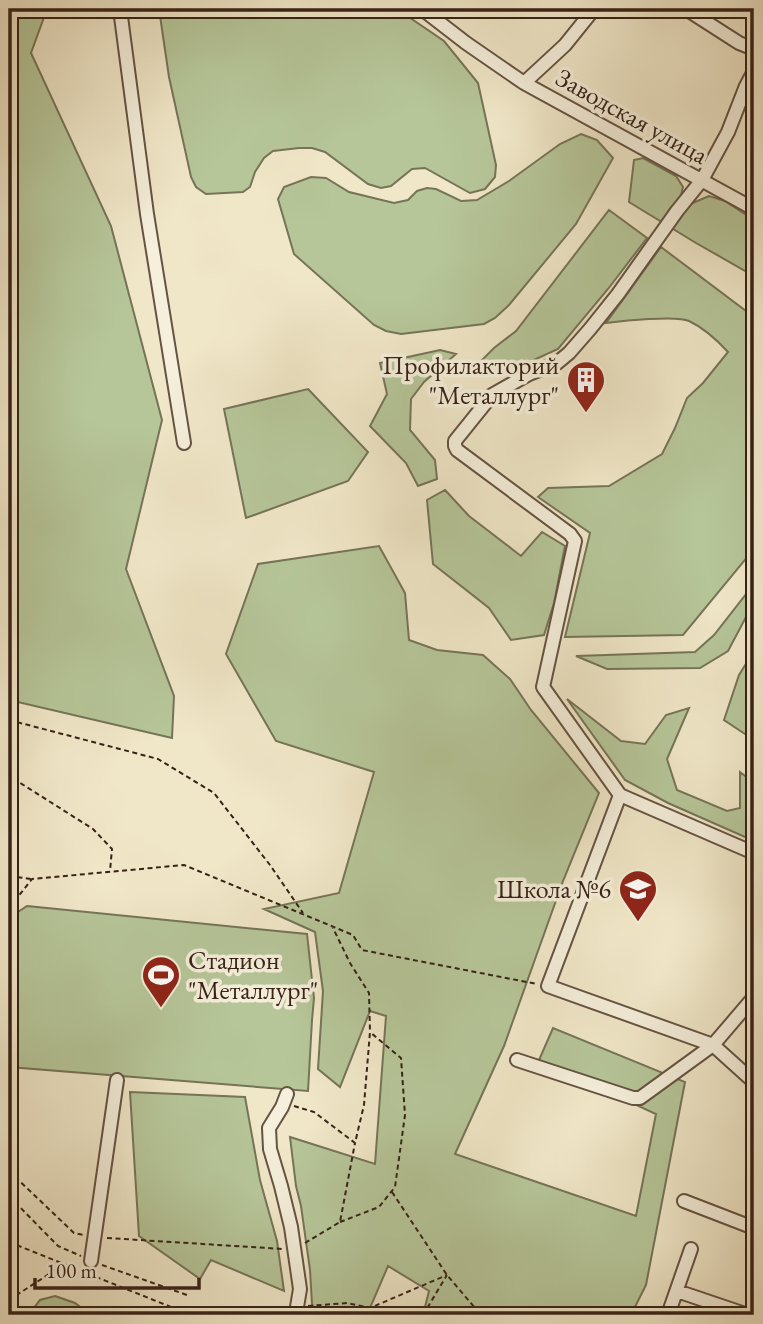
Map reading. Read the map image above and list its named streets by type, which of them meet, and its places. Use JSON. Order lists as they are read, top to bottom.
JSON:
{
  "streets": {
    "street": ["Заводская улица"]
  },
  "places": {
    "building": ["Профилакторий \"Металлург\""],
    "school or university": ["Школа №6"],
    "sports": ["Стадион \"Металлург\""]
  },
  "scale_bar": "100 m"
}
